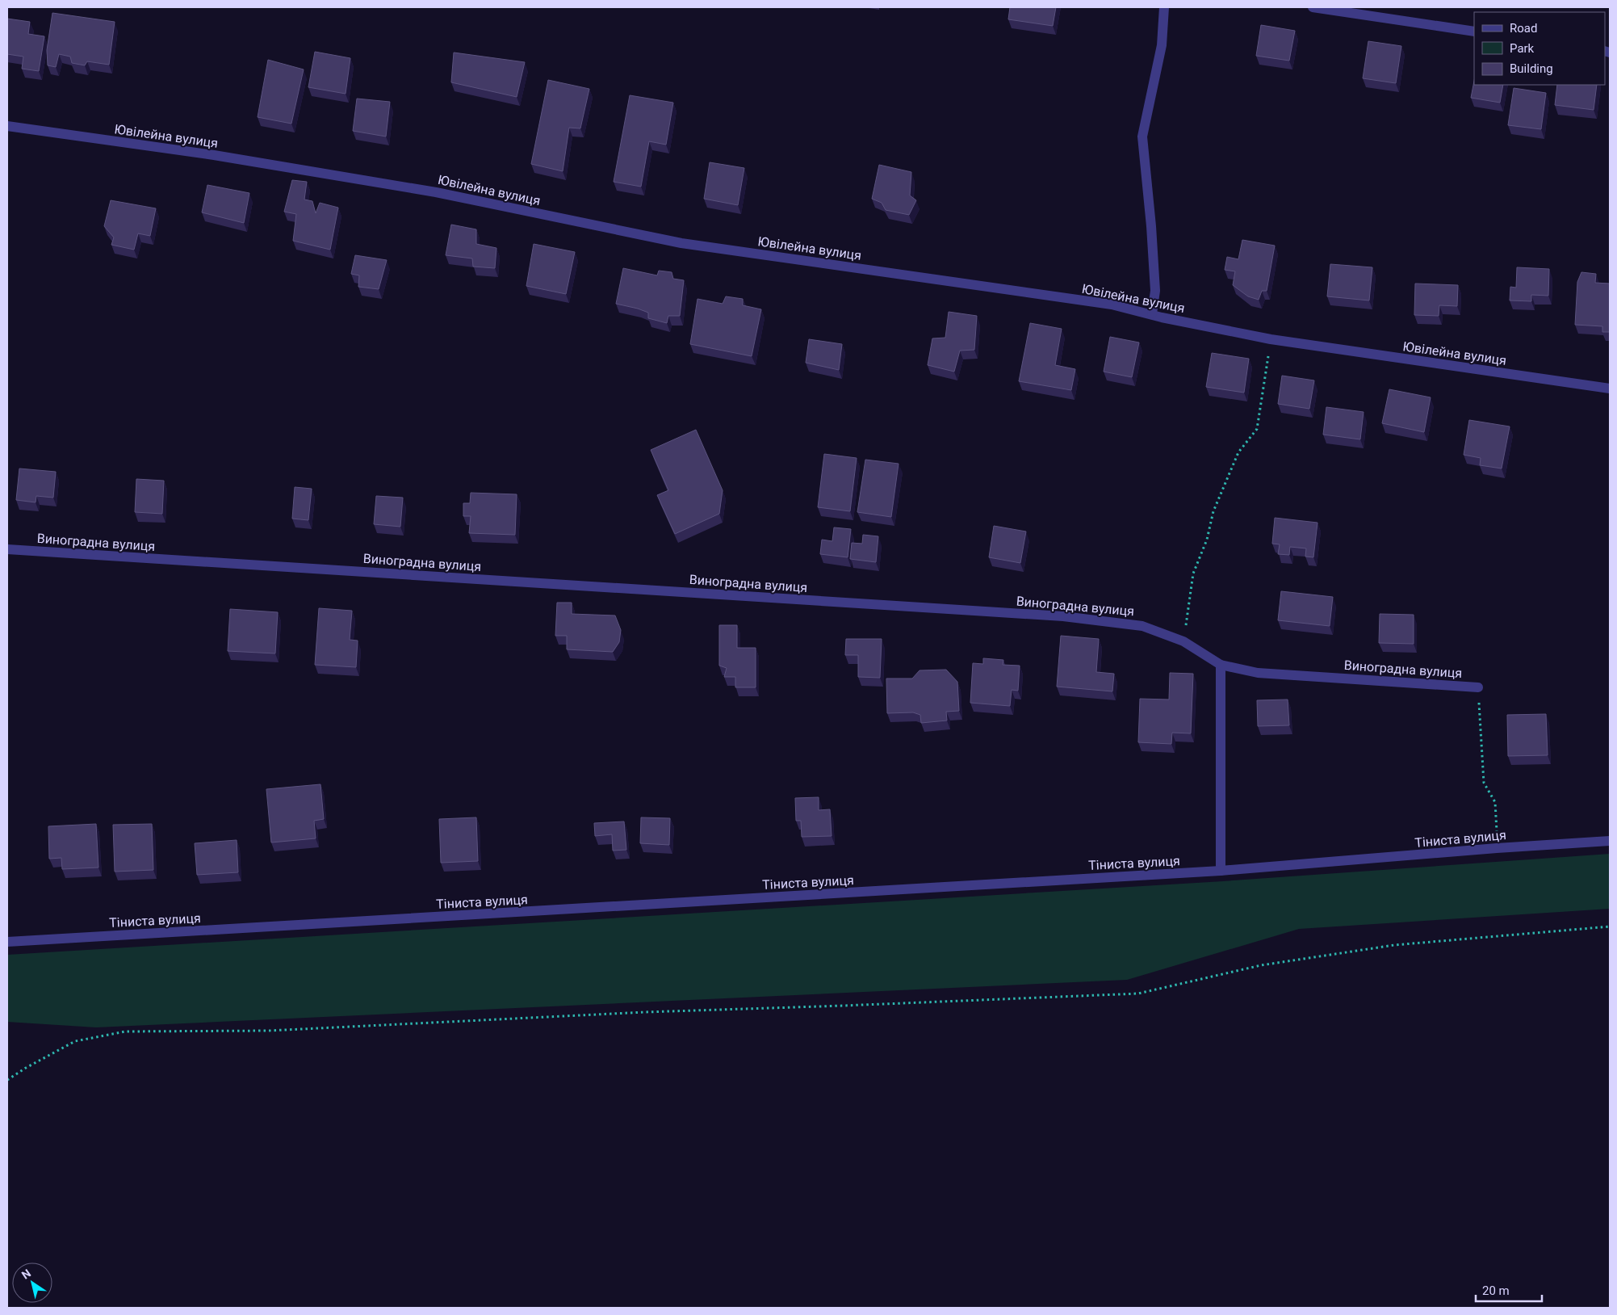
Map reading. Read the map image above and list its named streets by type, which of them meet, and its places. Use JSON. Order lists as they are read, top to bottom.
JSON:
{
  "streets": {
    "street": ["Ювілейна вулиця", "Виноградна вулиця", "Тіниста вулиця"]
  },
  "legend": ["Road", "Park", "Building"],
  "scale_bar": "20 m",
  "north": "top left"
}
